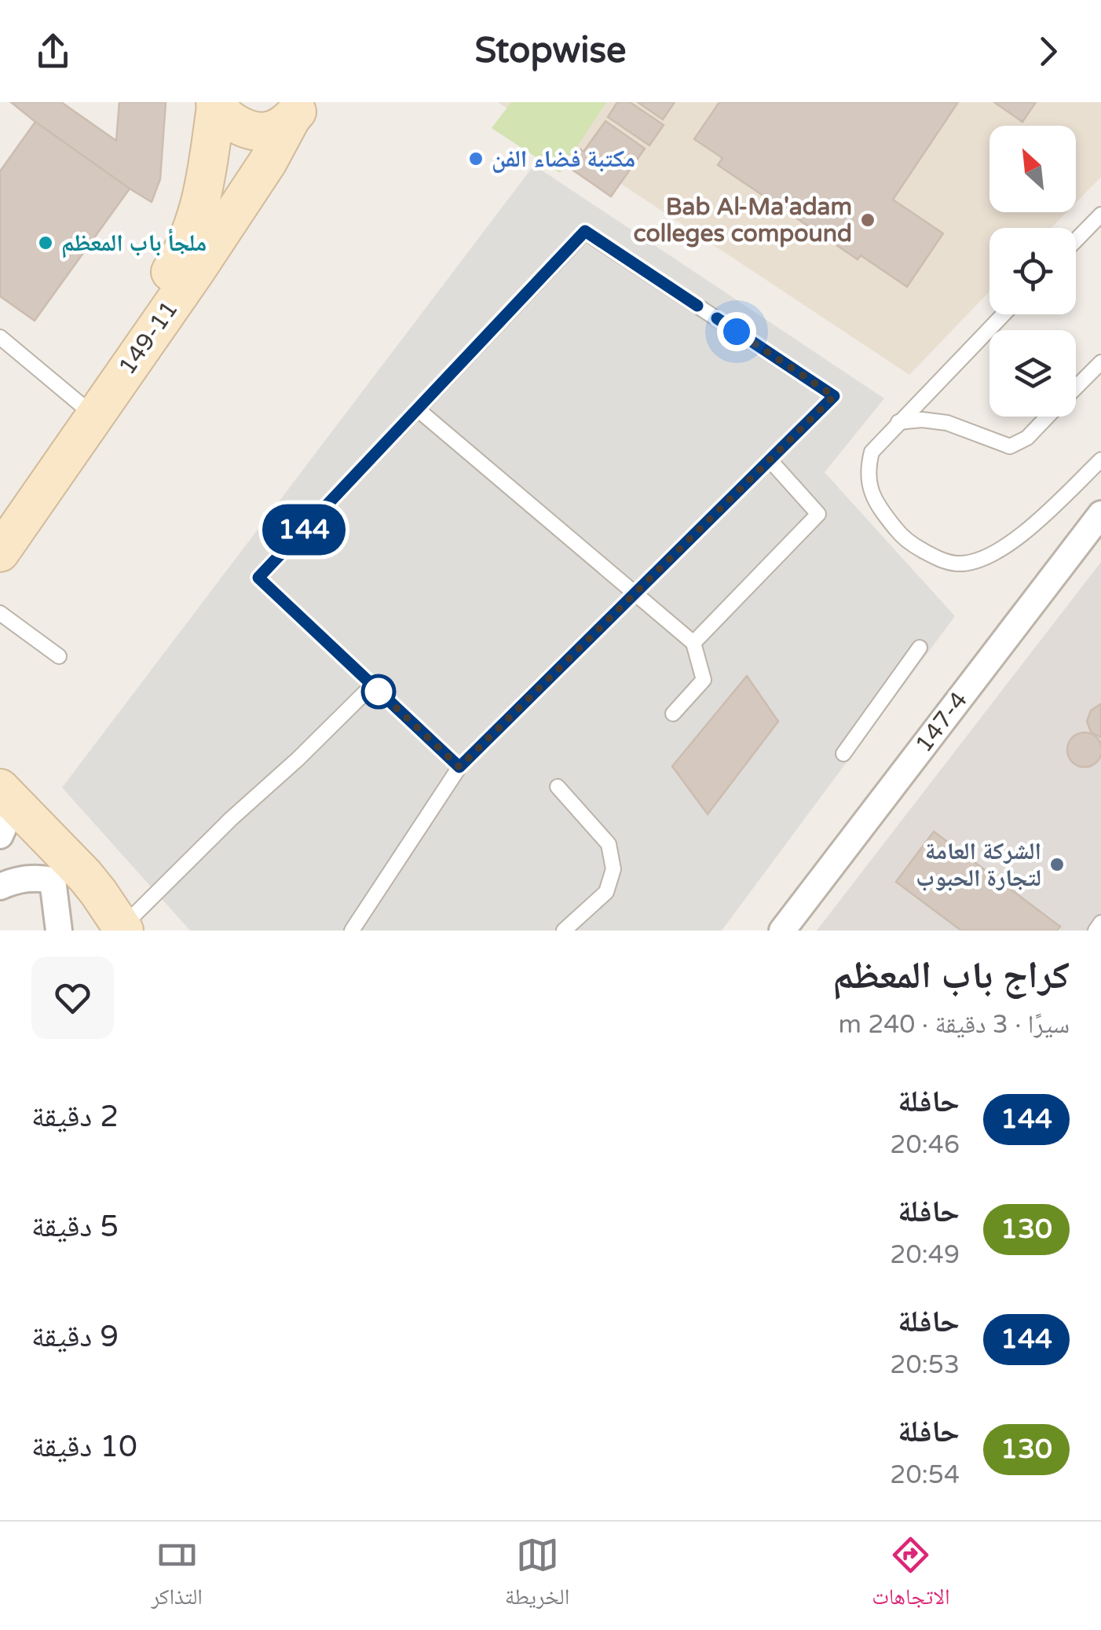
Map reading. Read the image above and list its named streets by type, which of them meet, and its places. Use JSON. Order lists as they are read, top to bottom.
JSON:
{
  "streets": {
    "street": ["149-11", "147-4"]
  },
  "places": [
    "مكتبة فضاء الفن",
    "Bab Al-Ma'adam colleges compound",
    "ملجأ باب المعظم",
    "الشركة العامة لتجارة الحبوب"
  ],
  "lines": ["bus line 144"],
  "north": "top left",
  "page": {
    "header": "Stopwise",
    "on_map": "144",
    "heading": ["كراج باب المعظم", "سيرًا · 3 دقيقة · 240 m"],
    "list": [
      {
        "mark": "144",
        "name": "حافلة",
        "note": "20:46",
        "value": "2 دقيقة"
      },
      {
        "mark": "130",
        "name": "حافلة",
        "note": "20:49",
        "value": "5 دقيقة"
      },
      {
        "mark": "144",
        "name": "حافلة",
        "note": "20:53",
        "value": "9 دقيقة"
      },
      {
        "mark": "130",
        "name": "حافلة",
        "note": "20:54",
        "value": "10 دقيقة"
      }
    ],
    "tabs": ["الاتجاهات", "الخريطة", "التذاكر"]
  }
}
